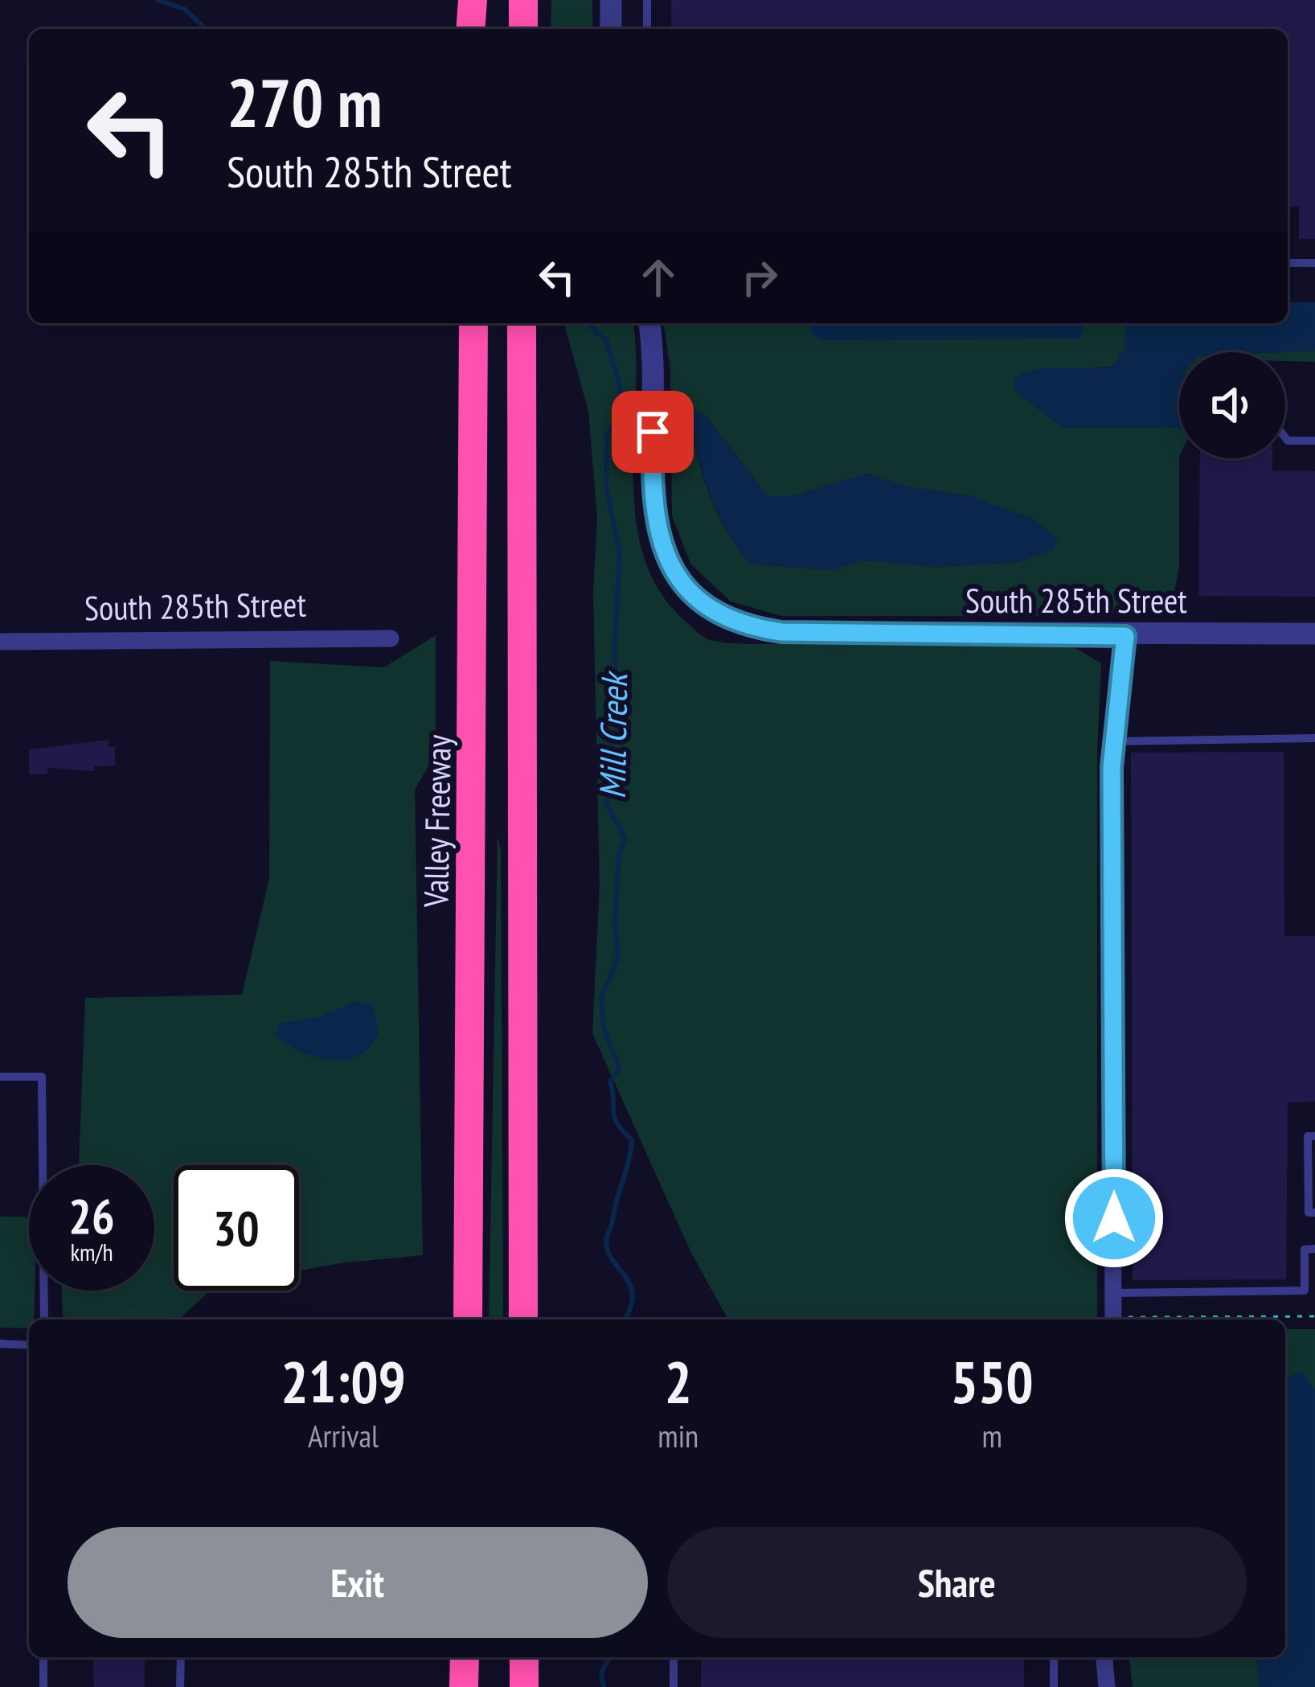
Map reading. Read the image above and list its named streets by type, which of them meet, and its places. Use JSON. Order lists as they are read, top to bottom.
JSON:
{
  "streets": {
    "highway": ["Valley Freeway"],
    "street": ["South 285th Street"]
  },
  "water": ["Mill Creek"],
  "page": {
    "turn": ["270 m", "South 285th Street"],
    "speed": "26 km/h",
    "limit": "30",
    "eta": [
      "21:09",
      "Arrival",
      "2",
      "min",
      "550",
      "m"
    ],
    "buttons": ["Exit", "Share"]
  }
}
